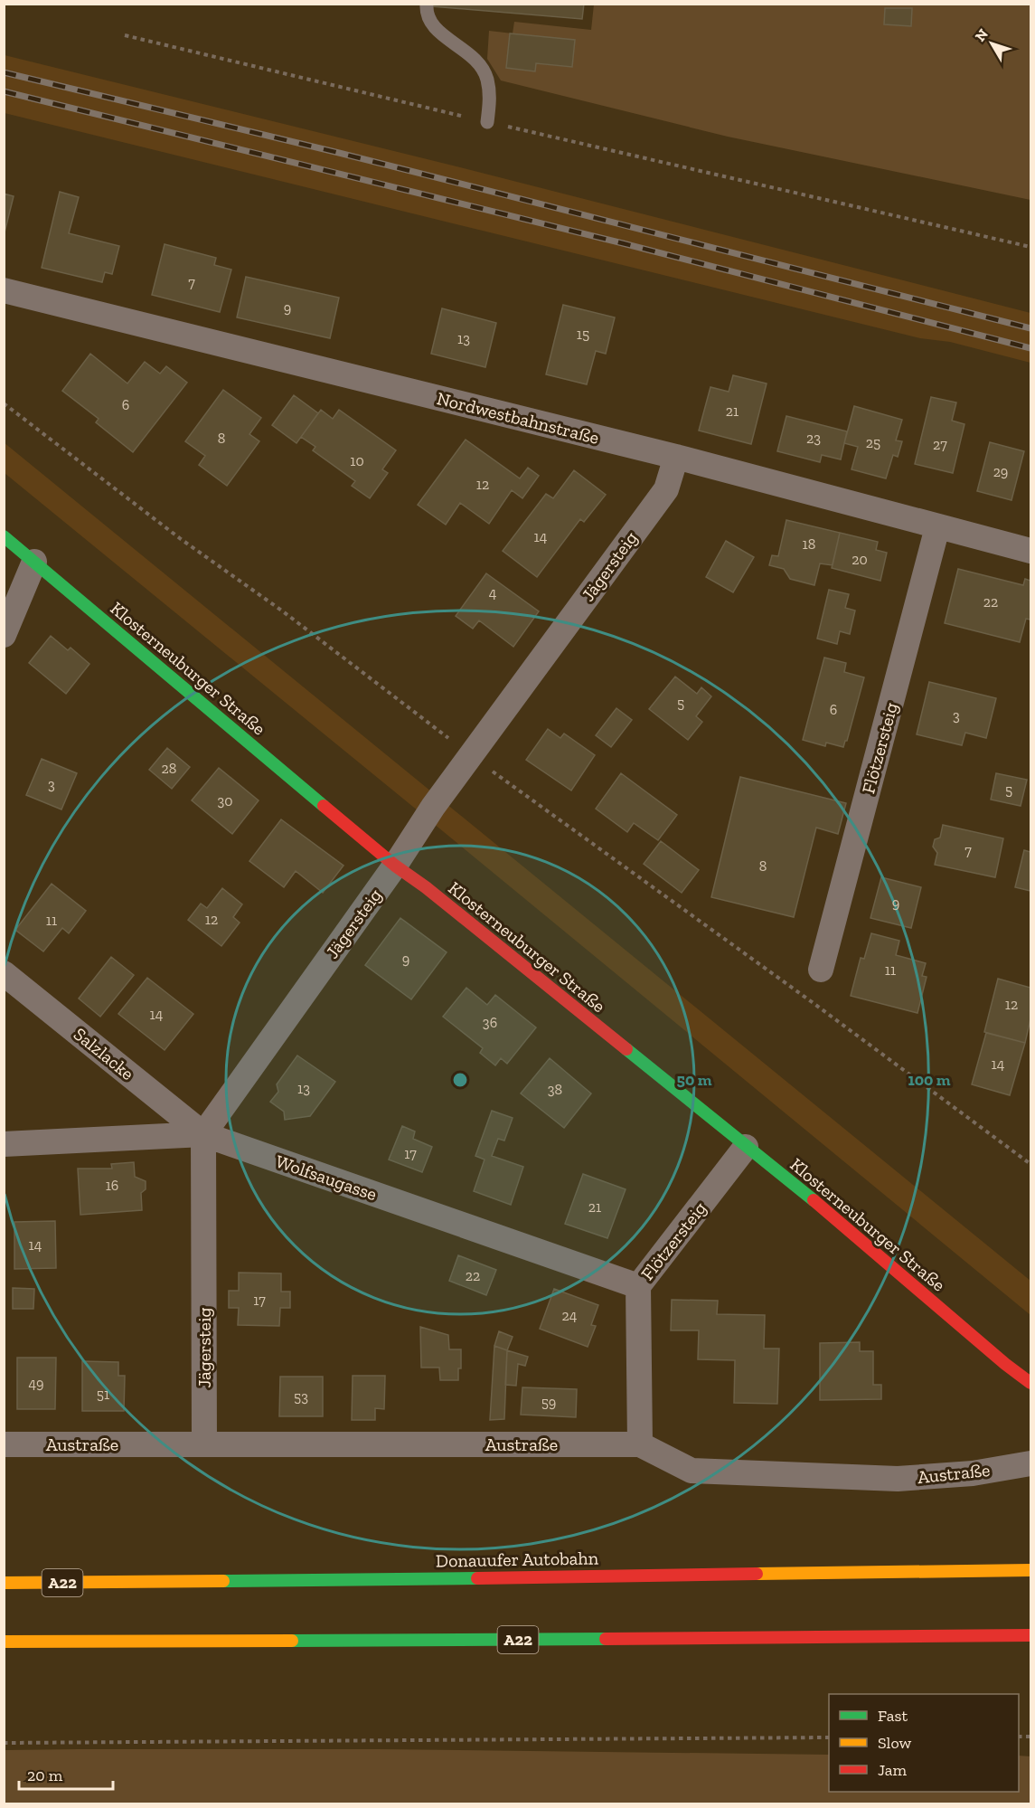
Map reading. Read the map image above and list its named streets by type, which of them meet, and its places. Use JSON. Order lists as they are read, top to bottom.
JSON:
{
  "streets": {
    "main road": ["Klosterneuburger Straße", "Donauufer Autobahn", "A22"],
    "street": [
      "Nordwestbahnstraße",
      "Jägersteig",
      "Flötzersteig",
      "Salzlacke",
      "Wolfsaugasse",
      "Austraße"
    ]
  },
  "crossings": [
    ["Nordwestbahnstraße", "Jägersteig"],
    ["Nordwestbahnstraße", "Flötzersteig"],
    ["Jägersteig", "Klosterneuburger Straße"],
    ["Jägersteig", "Salzlacke"],
    ["Jägersteig", "Wolfsaugasse"],
    ["Jägersteig", "Austraße"],
    ["Klosterneuburger Straße", "Flötzersteig"],
    ["Flötzersteig", "Wolfsaugasse"],
    ["Flötzersteig", "Austraße"],
    ["Salzlacke", "Wolfsaugasse"]
  ],
  "house_numbers": [
    "7",
    "9",
    "15",
    "13",
    "6",
    "21",
    "8",
    "23",
    "25",
    "27",
    "10",
    "29",
    "12",
    "14",
    "18",
    "20",
    "4",
    "22",
    "5",
    "6",
    "3",
    "28",
    "3",
    "5",
    "30",
    "7",
    "8",
    "9",
    "12",
    "11",
    "9",
    "11",
    "12",
    "14",
    "36",
    "14",
    "13",
    "38",
    "17",
    "16",
    "21",
    "14",
    "22",
    "17",
    "24",
    "49",
    "51",
    "53",
    "59"
  ],
  "legend": ["Fast", "Slow", "Jam"],
  "scale_bar": "20 m",
  "north": "top left",
  "rings": ["50 m", "100 m"]
}
